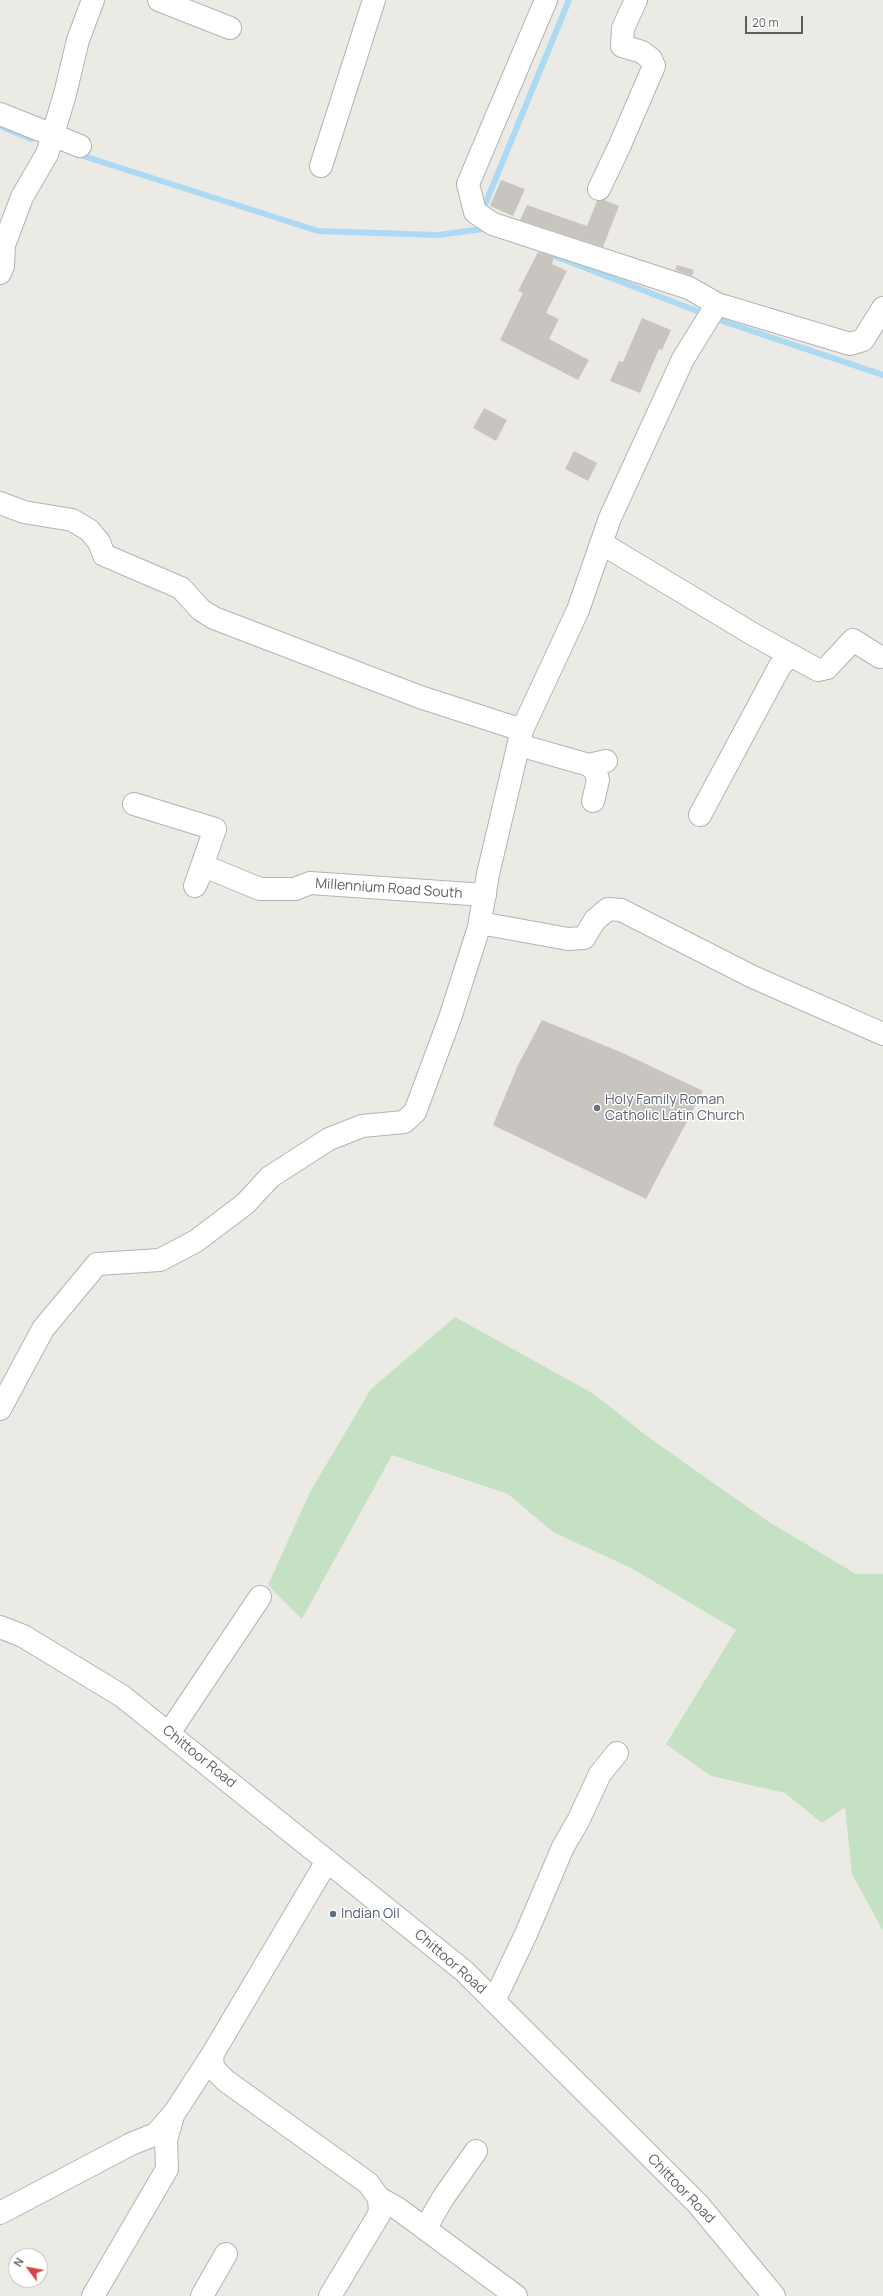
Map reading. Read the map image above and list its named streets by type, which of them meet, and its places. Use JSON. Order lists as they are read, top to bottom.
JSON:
{
  "streets": {
    "street": ["Millennium Road South", "Chittoor Road"]
  },
  "places": ["Holy Family Roman Catholic Latin Church", "Indian Oil"],
  "scale_bar": "20 m",
  "north": "top left"
}
